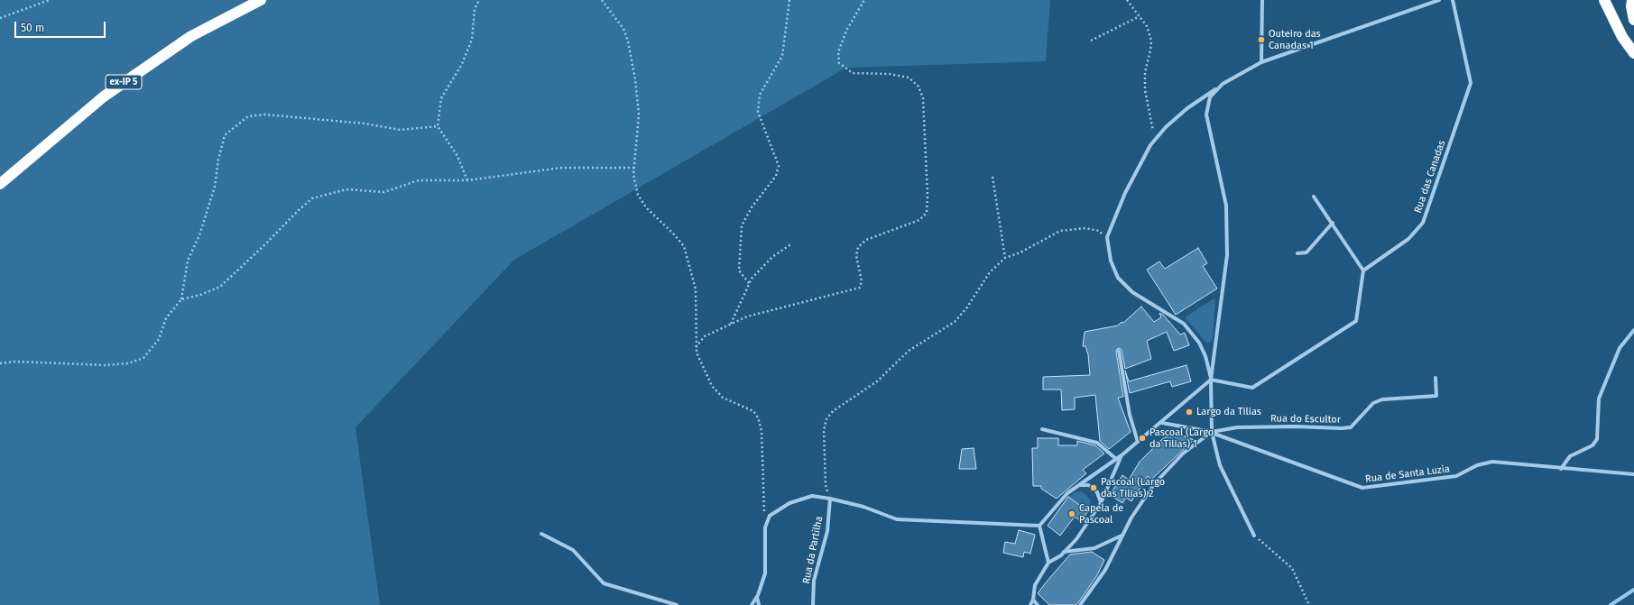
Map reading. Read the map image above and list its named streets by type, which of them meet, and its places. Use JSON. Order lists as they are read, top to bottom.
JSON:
{
  "streets": {
    "highway": ["ex-IP 5"],
    "street": [
      "Rua das Canadas",
      "Rua do Escultor",
      "Rua de Santa Luzia",
      "Rua da Partilha"
    ]
  },
  "crossings": [
    ["Rua do Escultor", "Rua de Santa Luzia"]
  ],
  "places": [
    "Outeiro das Canadas 1",
    "Largo da Tilias",
    "Pascoal (Largo da Tilias) 1",
    "Pascoal (Largo das Tilias) 2",
    "Capela de Pascoal"
  ],
  "scale_bar": "50 m"
}
